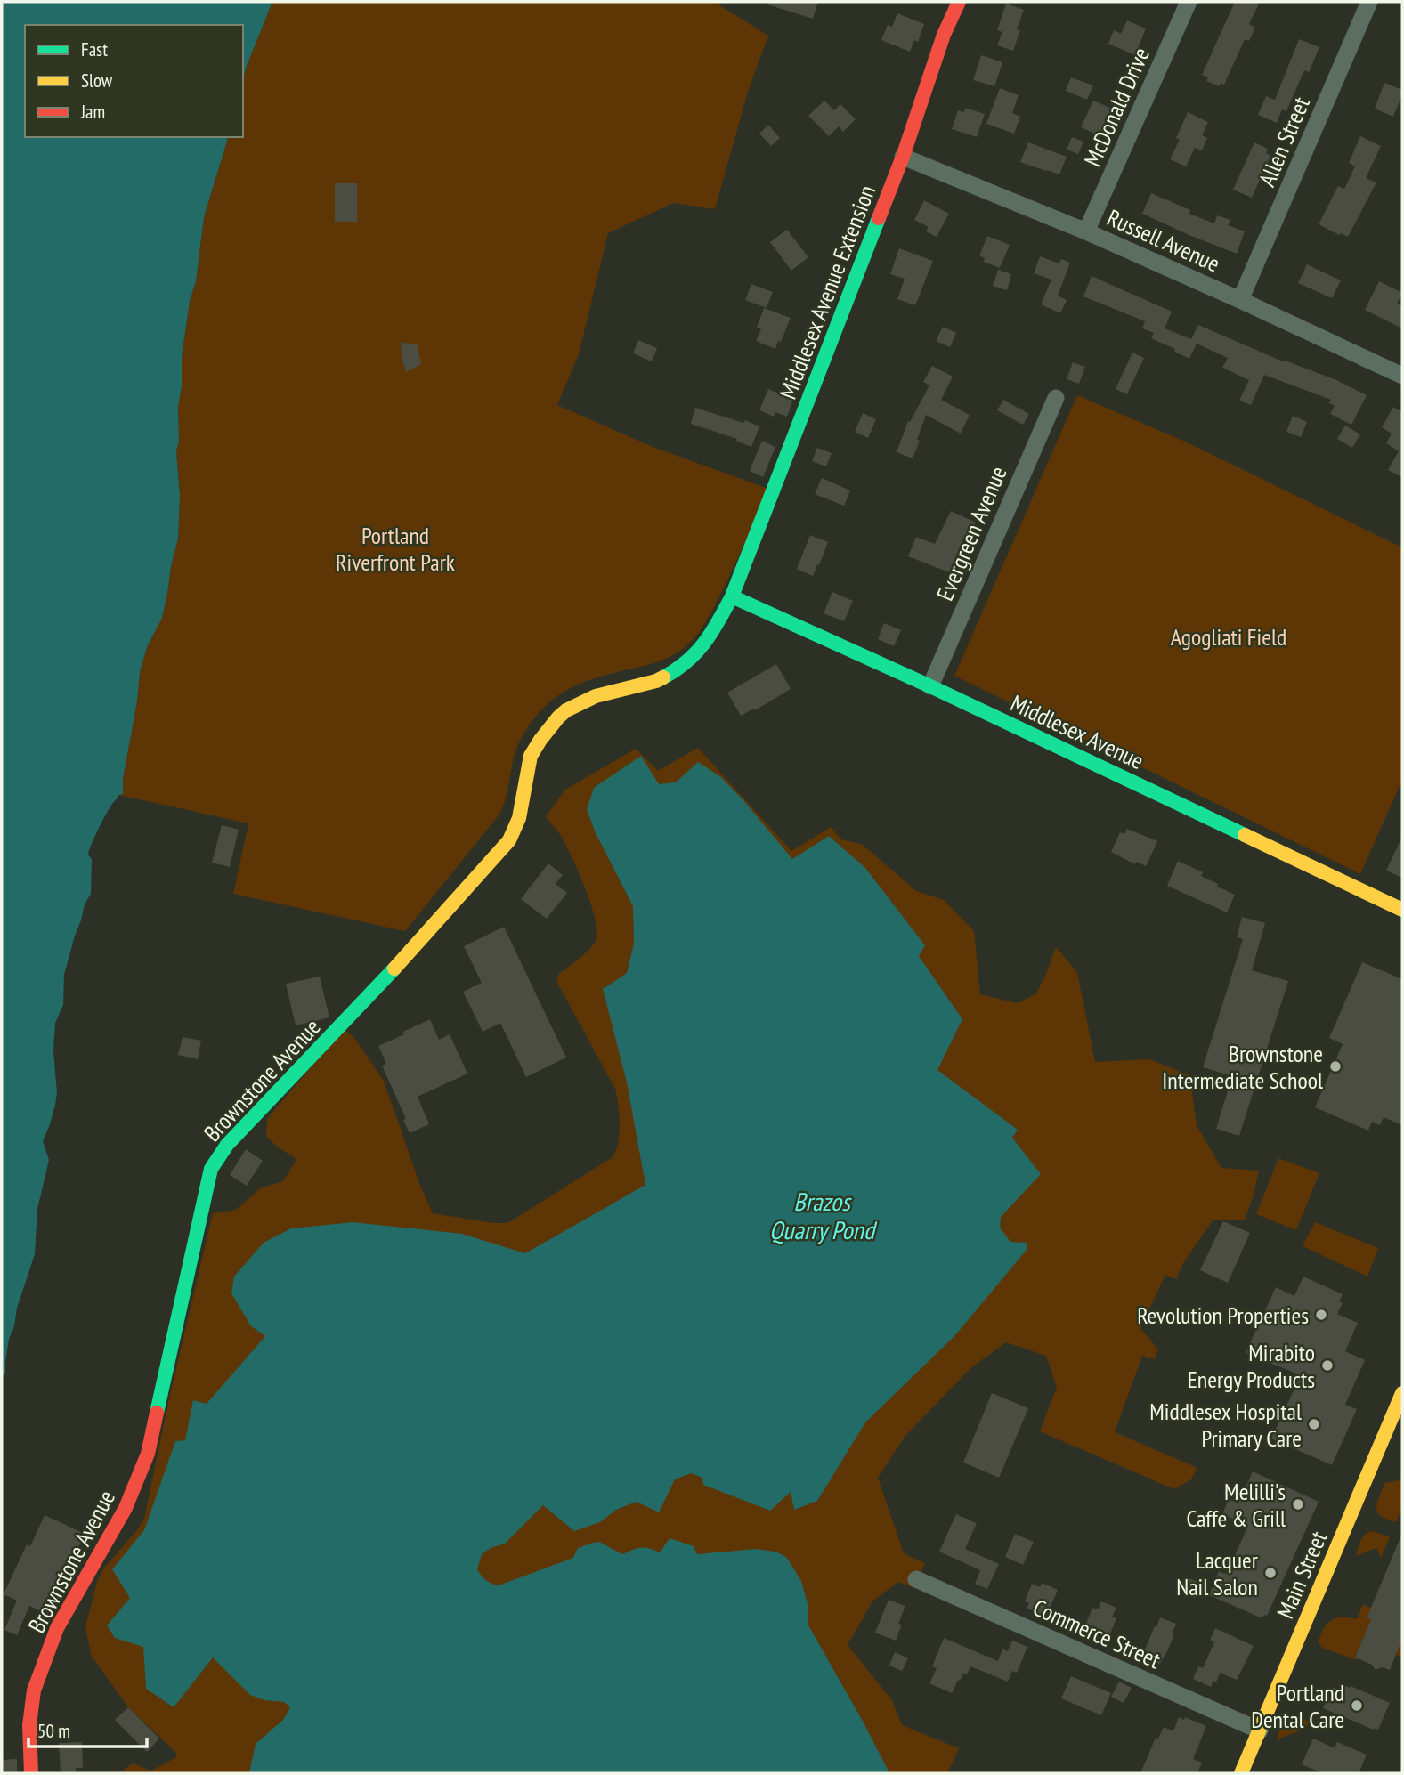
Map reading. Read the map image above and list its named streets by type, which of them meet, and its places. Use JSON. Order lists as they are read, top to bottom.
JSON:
{
  "streets": {
    "street": [
      "McDonald Drive",
      "Allen Street",
      "Russell Avenue",
      "Middlesex Avenue Extension",
      "Evergreen Avenue",
      "Middlesex Avenue",
      "Brownstone Avenue",
      "Main Street",
      "Commerce Street"
    ]
  },
  "crossings": [
    ["McDonald Drive", "Russell Avenue"],
    ["Allen Street", "Russell Avenue"],
    ["Russell Avenue", "Middlesex Avenue Extension"],
    ["Middlesex Avenue Extension", "Middlesex Avenue"],
    ["Middlesex Avenue Extension", "Brownstone Avenue"],
    ["Evergreen Avenue", "Middlesex Avenue"],
    ["Middlesex Avenue", "Brownstone Avenue"],
    ["Main Street", "Commerce Street"]
  ],
  "water": ["Brazos Quarry Pond"],
  "parks": ["Portland Riverfront Park", "Agogliati Field"],
  "places": [
    "Brownstone Intermediate School",
    "Revolution Properties",
    "Mirabito Energy Products",
    "Middlesex Hospital Primary Care",
    "Melilli's Caffe & Grill",
    "Lacquer Nail Salon",
    "Portland Dental Care"
  ],
  "legend": ["Fast", "Slow", "Jam"],
  "scale_bar": "50 m"
}
